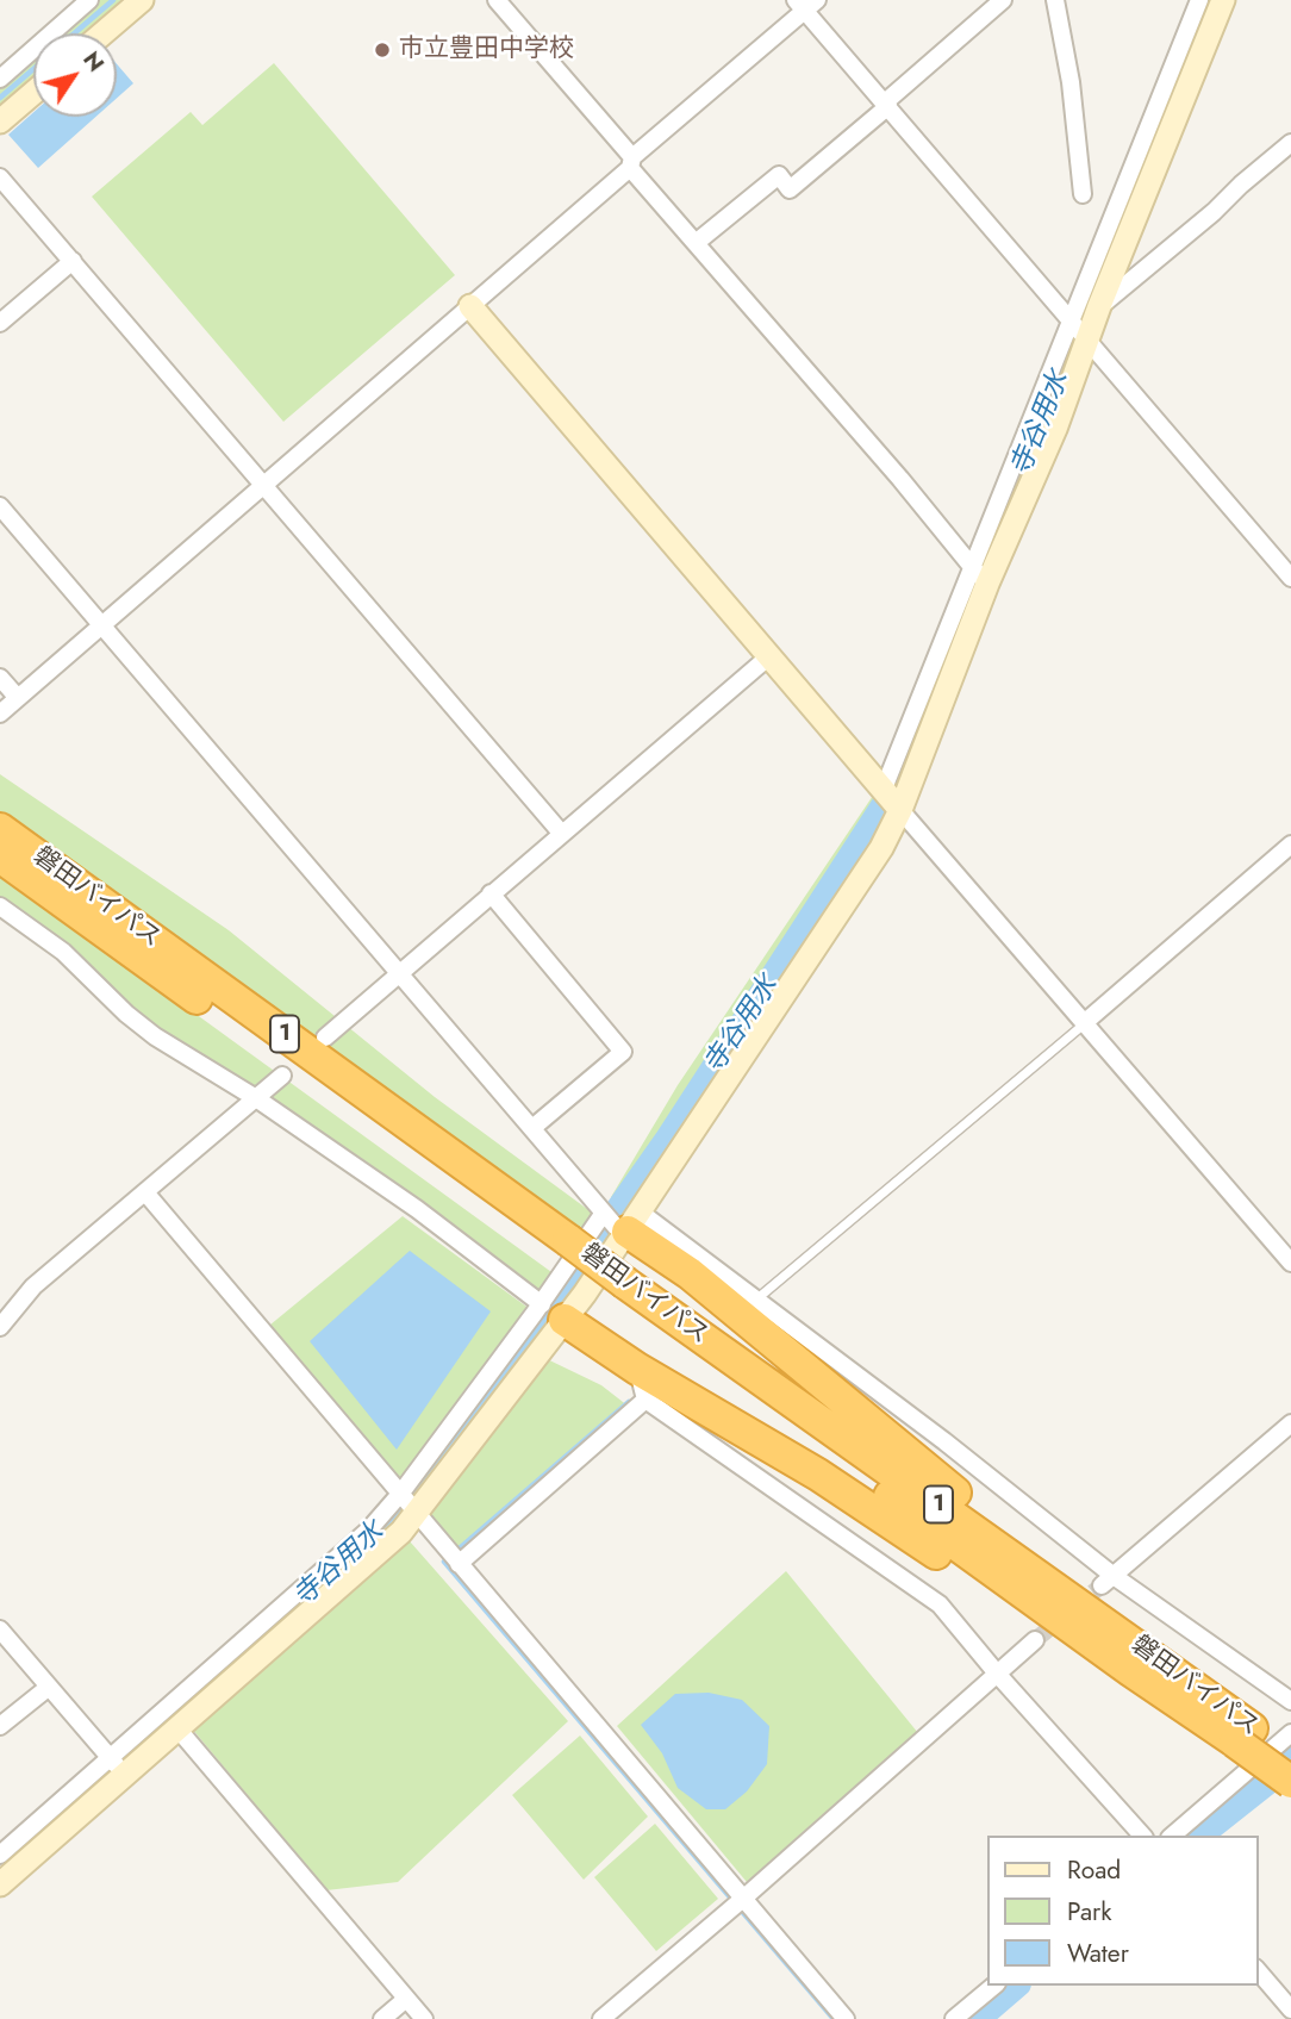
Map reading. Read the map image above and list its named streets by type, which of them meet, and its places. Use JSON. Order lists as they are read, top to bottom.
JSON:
{
  "streets": {
    "highway": ["磐田バイパス", "1"]
  },
  "water": ["寺谷用水"],
  "places": ["市立豊田中学校"],
  "legend": ["Road", "Park", "Water"],
  "north": "top right"
}
